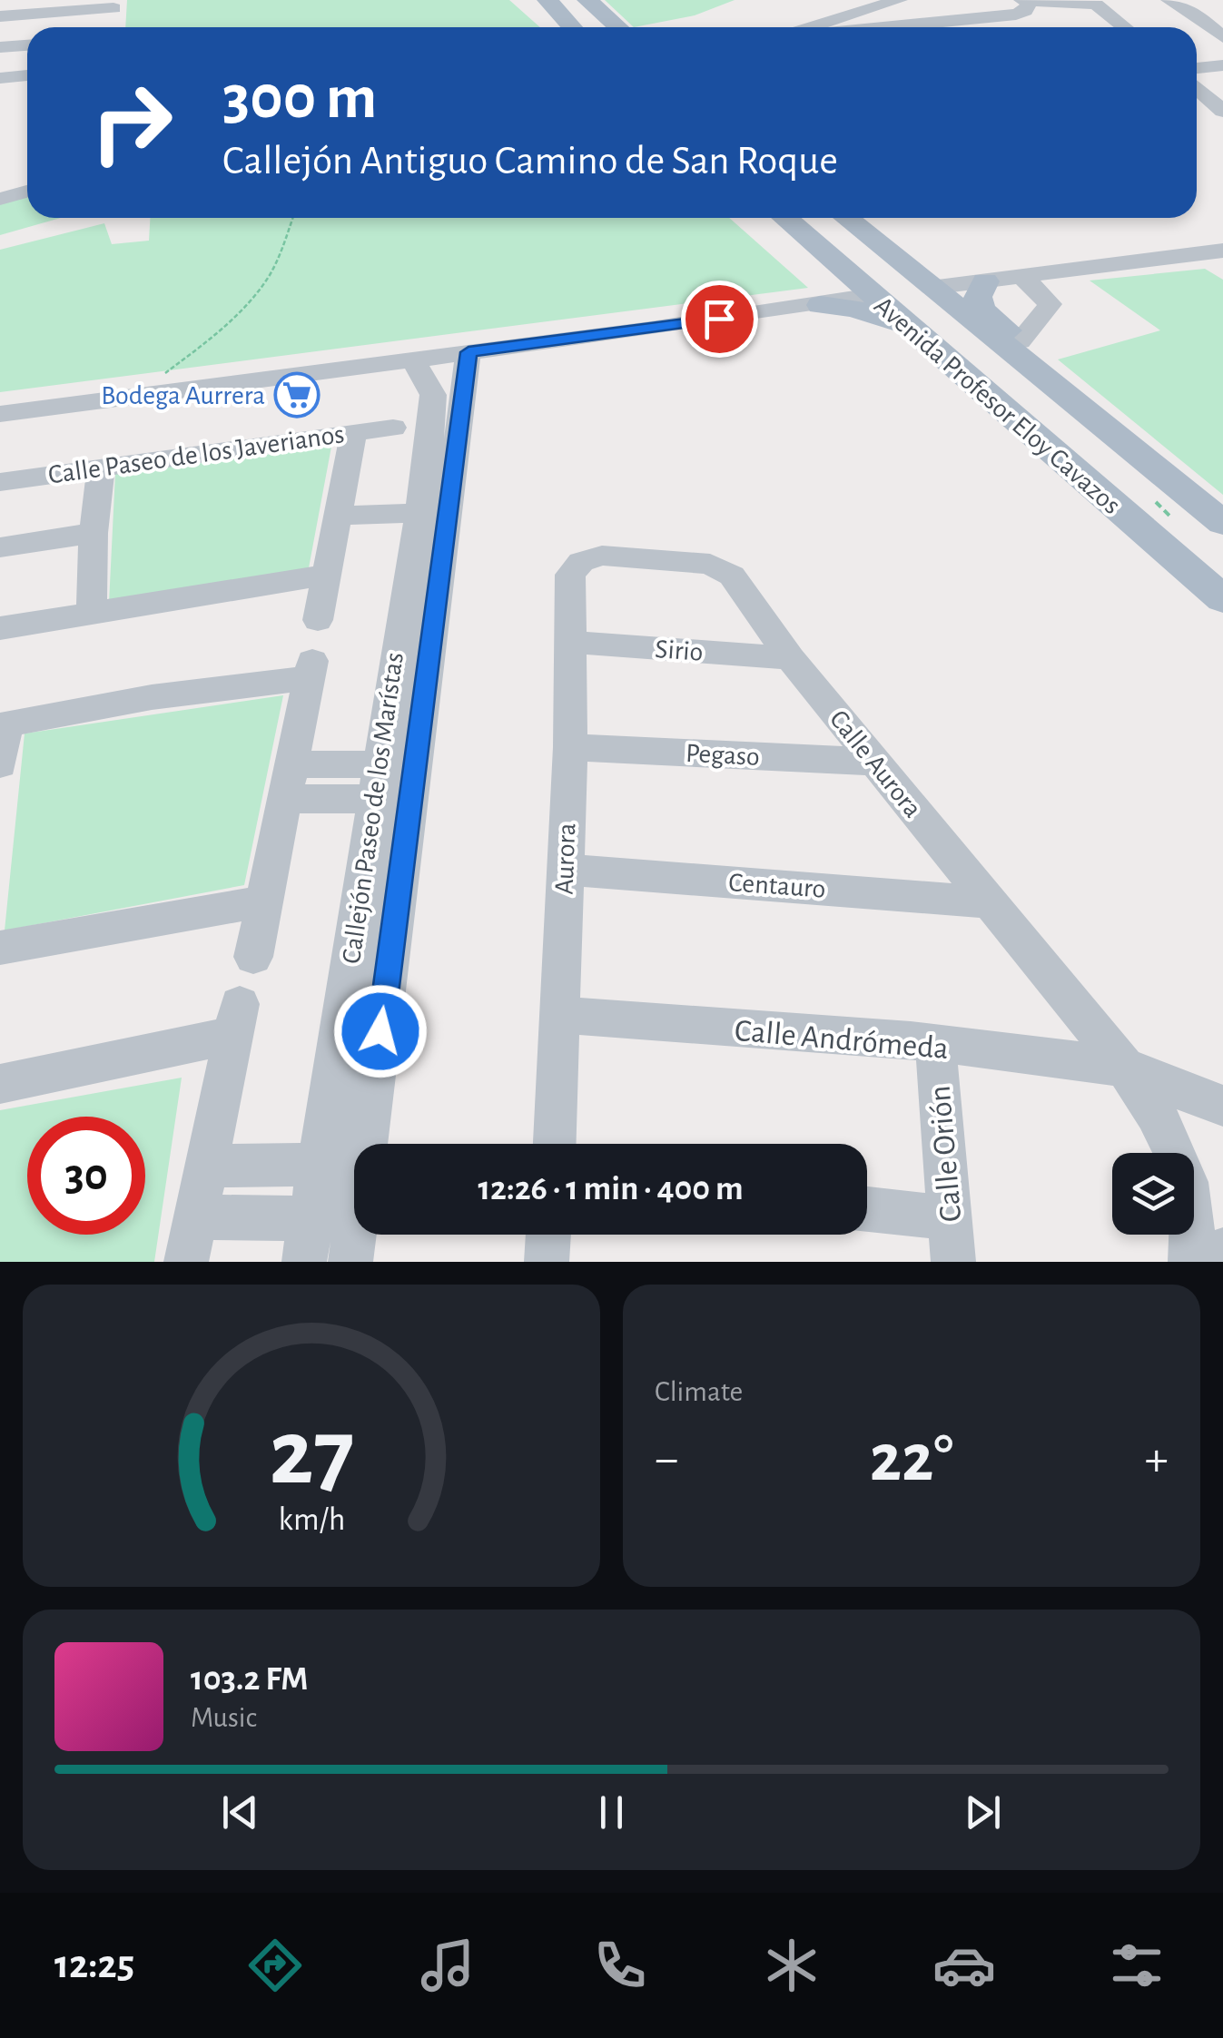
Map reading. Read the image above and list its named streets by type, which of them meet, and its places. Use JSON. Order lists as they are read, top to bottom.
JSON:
{
  "streets": {
    "main road": ["Avenida Profesor Eloy Cavazos"],
    "street": [
      "Calle Paseo de los Javerianos",
      "Sirio",
      "Pegaso",
      "Calle Aurora",
      "Callejón Paseo de los Marístas",
      "Aurora",
      "Centauro",
      "Calle Andrómeda",
      "Calle Orión"
    ]
  },
  "crossings": [
    ["Sirio", "Calle Aurora"],
    ["Sirio", "Aurora"],
    ["Pegaso", "Calle Aurora"],
    ["Pegaso", "Aurora"],
    ["Calle Aurora", "Aurora"],
    ["Calle Aurora", "Centauro"],
    ["Calle Aurora", "Calle Andrómeda"],
    ["Aurora", "Centauro"],
    ["Aurora", "Calle Andrómeda"],
    ["Calle Andrómeda", "Calle Orión"]
  ],
  "places": {
    "supermarket": ["Bodega Aurrera"]
  },
  "page": {
    "turn": ["300 m", "Callejón Antiguo Camino de San Roque"],
    "limit": "30",
    "trip": "12:26 · 1 min · 400 m",
    "tile": "Climate",
    "heat": ["−", "22°", "+"],
    "song": ["103.2 FM", "Music"],
    "tabs": "12:25",
    "gauge": ["27", "km/h"]
  }
}
